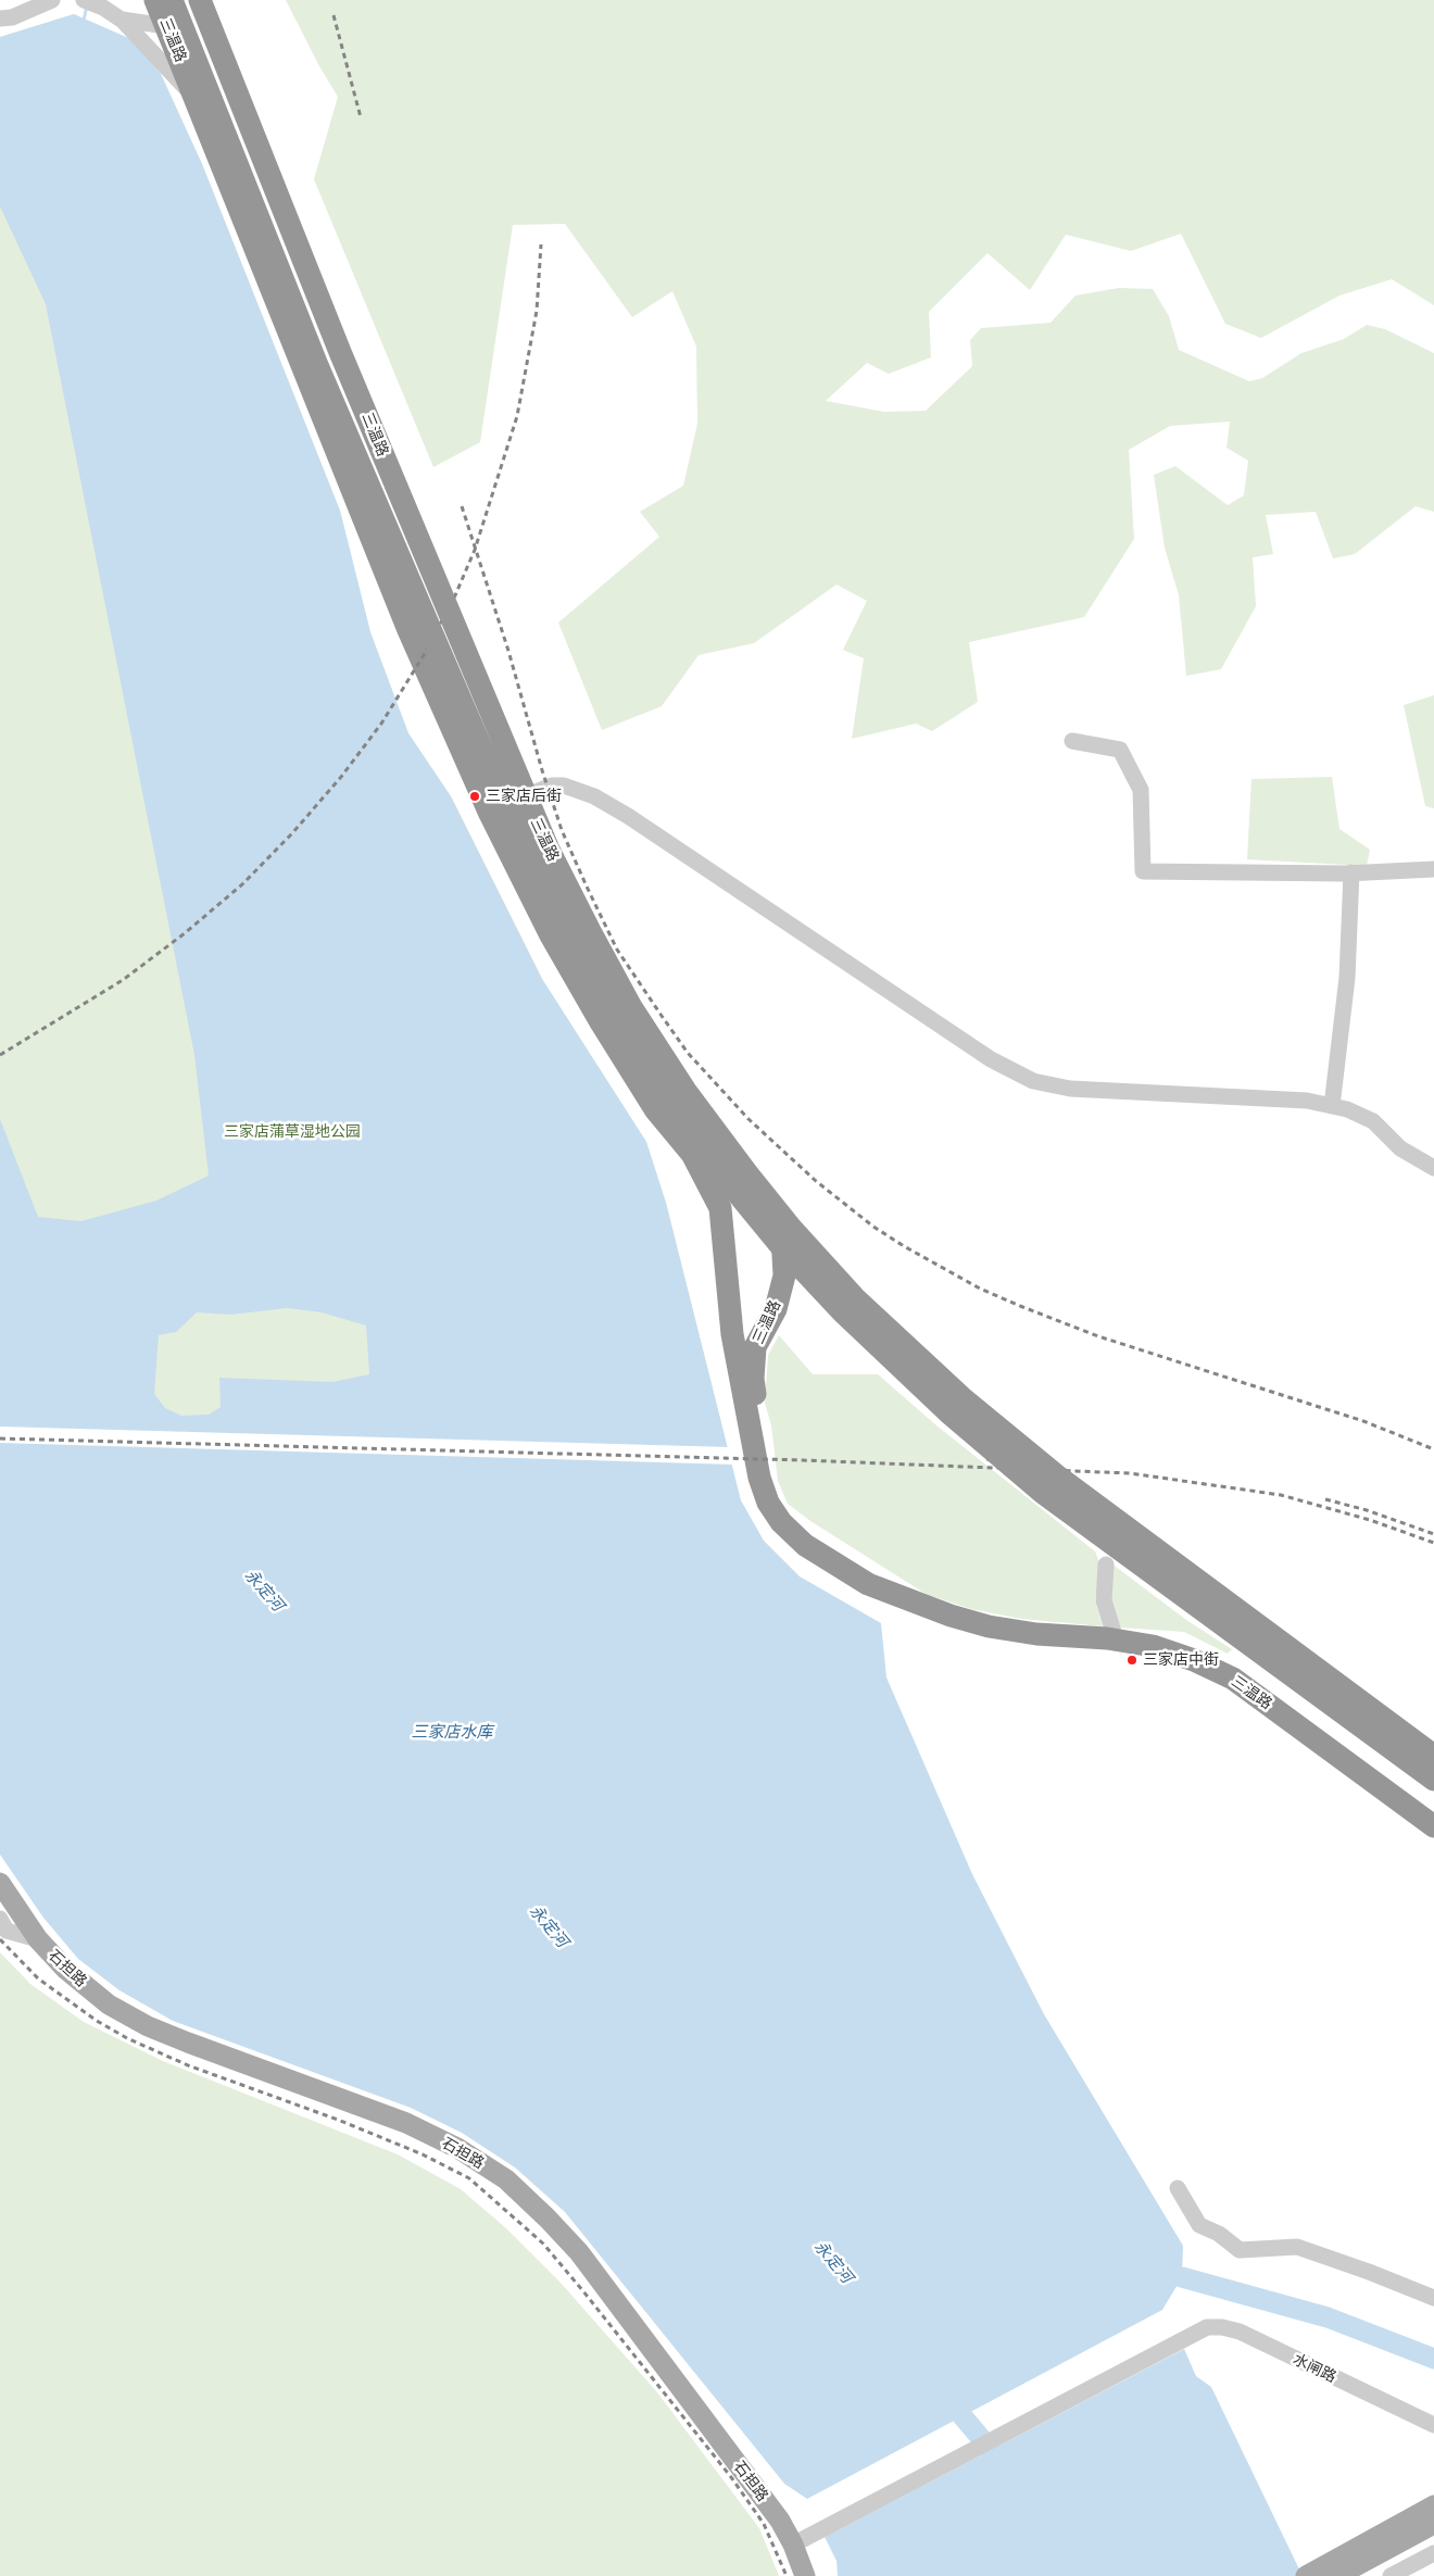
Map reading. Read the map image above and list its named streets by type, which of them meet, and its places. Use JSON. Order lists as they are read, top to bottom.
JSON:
{
  "streets": {
    "highway": ["三温路"],
    "main road": ["石担路"],
    "street": ["水闸路"]
  },
  "crossings": [
    ["石担路", "水闸路"]
  ],
  "water": ["永定河", "三家店水库"],
  "parks": ["三家店蒲草湿地公园"],
  "places": ["三家店后街", "三家店中街"]
}
